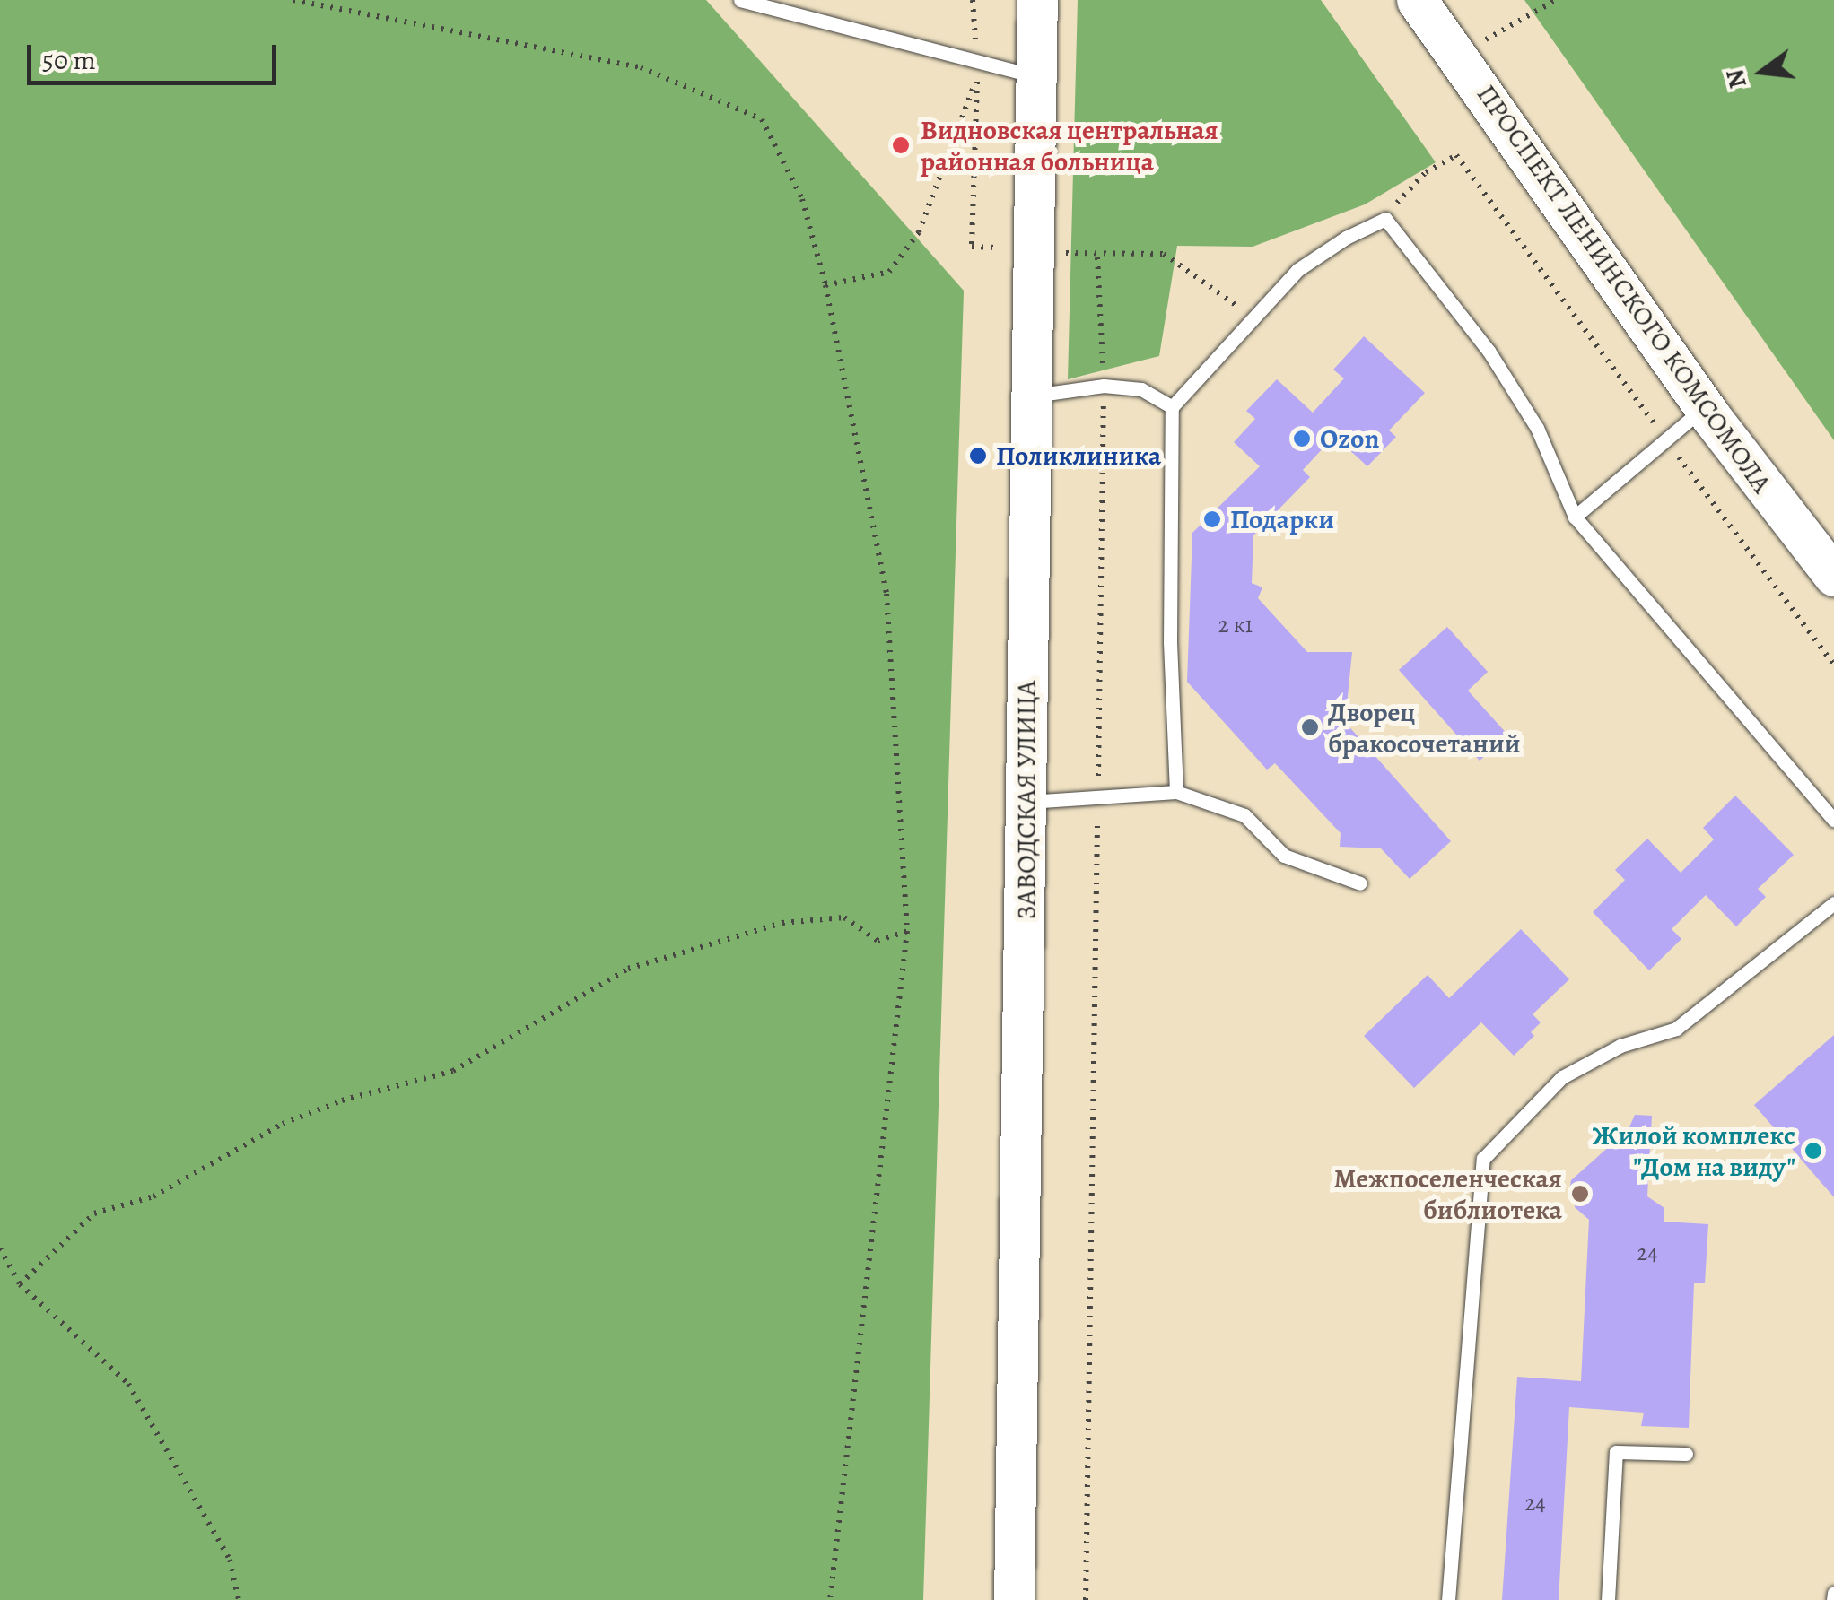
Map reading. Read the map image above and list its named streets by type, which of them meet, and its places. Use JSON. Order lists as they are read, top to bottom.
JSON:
{
  "streets": {
    "street": ["ПРОСПЕКТ ЛЕНИНСКОГО КОМСОМОЛА", "ЗАВОДСКАЯ УЛИЦА"]
  },
  "places": [
    "Видновская центральная районная больница",
    "Ozon",
    "Поликлиника",
    "Подарки",
    "Дворец бракосочетаний",
    "Жилой комплекс \"Дом на виду\"",
    "Межпоселенческая библиотека"
  ],
  "house_numbers": ["2 к1", "24", "24"],
  "scale_bar": "50 m",
  "north": "left"
}
